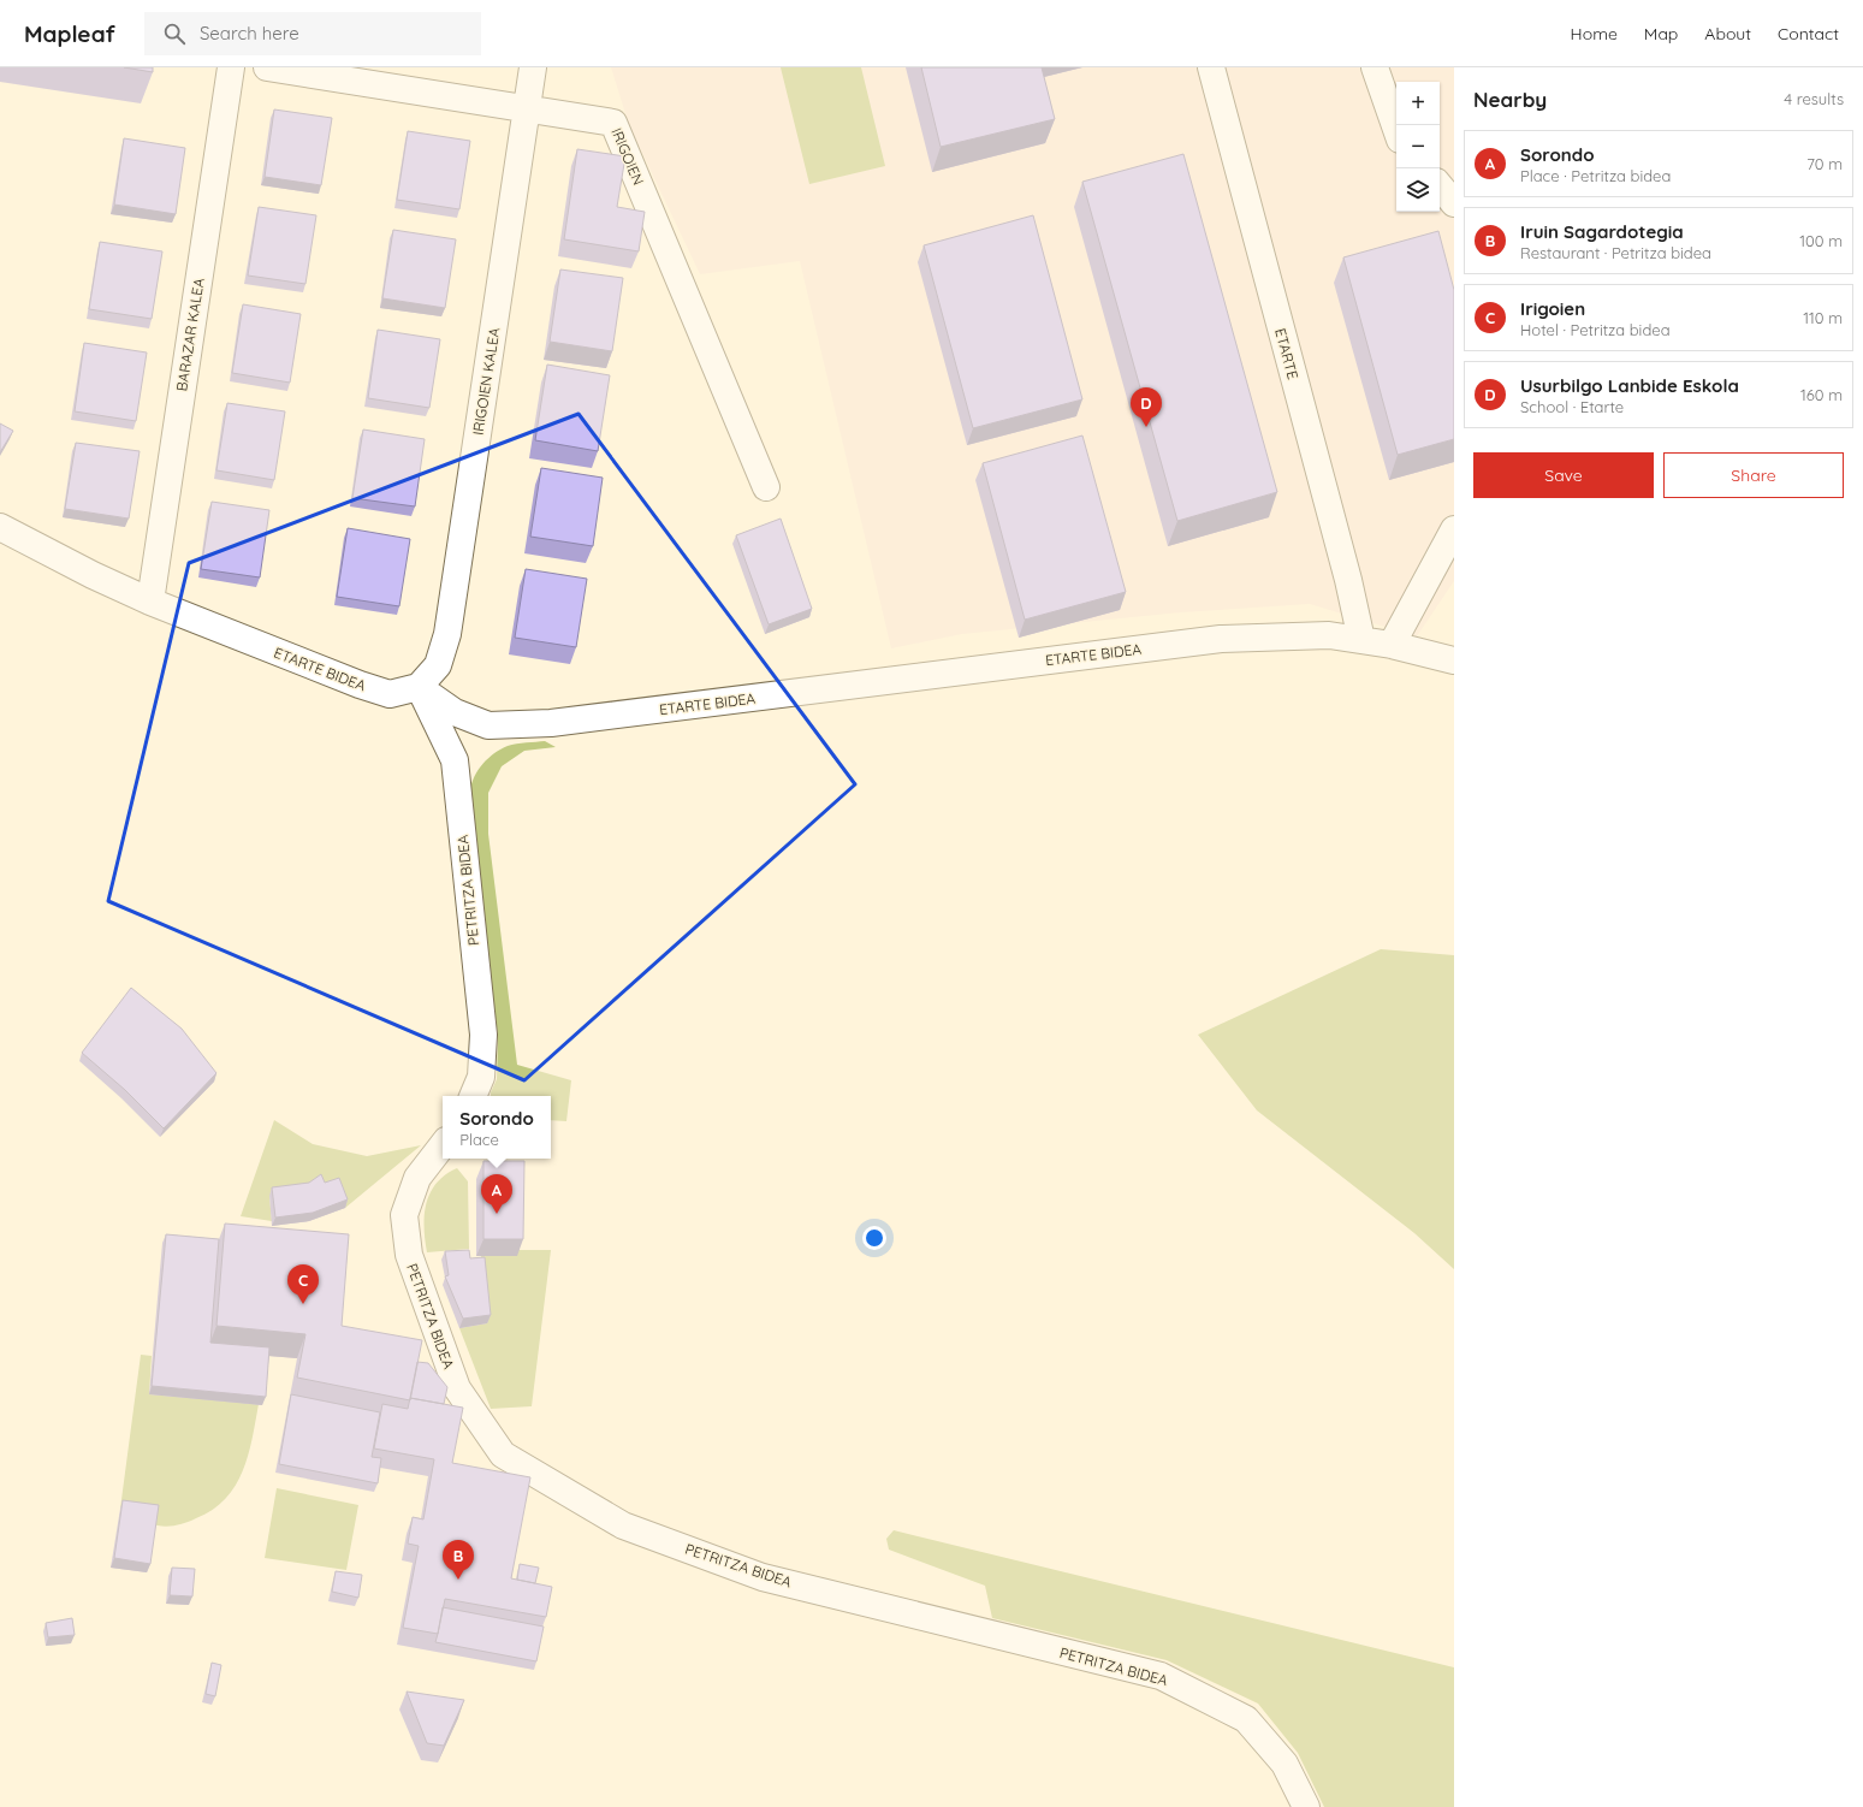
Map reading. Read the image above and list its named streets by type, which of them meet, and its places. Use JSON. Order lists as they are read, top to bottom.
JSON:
{
  "streets": {
    "street": [
      "IRIGOIEN",
      "BARAZAR KALEA",
      "ETARTE",
      "IRIGOIEN KALEA",
      "ETARTE BIDEA",
      "PETRITZA BIDEA"
    ]
  },
  "crossings": [
    ["IRIGOIEN", "IRIGOIEN KALEA"],
    ["BARAZAR KALEA", "ETARTE BIDEA"],
    ["ETARTE", "ETARTE BIDEA"],
    ["IRIGOIEN KALEA", "ETARTE BIDEA"],
    ["IRIGOIEN KALEA", "PETRITZA BIDEA"],
    ["ETARTE BIDEA", "PETRITZA BIDEA"]
  ],
  "page": {
    "header": "Mapleaf",
    "search": "Search here",
    "nav": [
      "Home",
      "Map",
      "About",
      "Contact"
    ],
    "heading": ["Nearby", "4 results"],
    "map_buttons": ["+", "−"],
    "list": [
      {
        "mark": "A",
        "name": "Sorondo",
        "note": "Place · Petritza bidea",
        "value": "70 m"
      },
      {
        "mark": "B",
        "name": "Iruin Sagardotegia",
        "note": "Restaurant · Petritza bidea",
        "value": "100 m"
      },
      {
        "mark": "C",
        "name": "Irigoien",
        "note": "Hotel · Petritza bidea",
        "value": "110 m"
      },
      {
        "mark": "D",
        "name": "Usurbilgo Lanbide Eskola",
        "note": "School · Etarte",
        "value": "160 m"
      }
    ],
    "pins": [
      "D",
      "A",
      "C",
      "B"
    ],
    "buttons": ["Save", "Share"],
    "popup": ["Sorondo", "Place"]
  }
}
